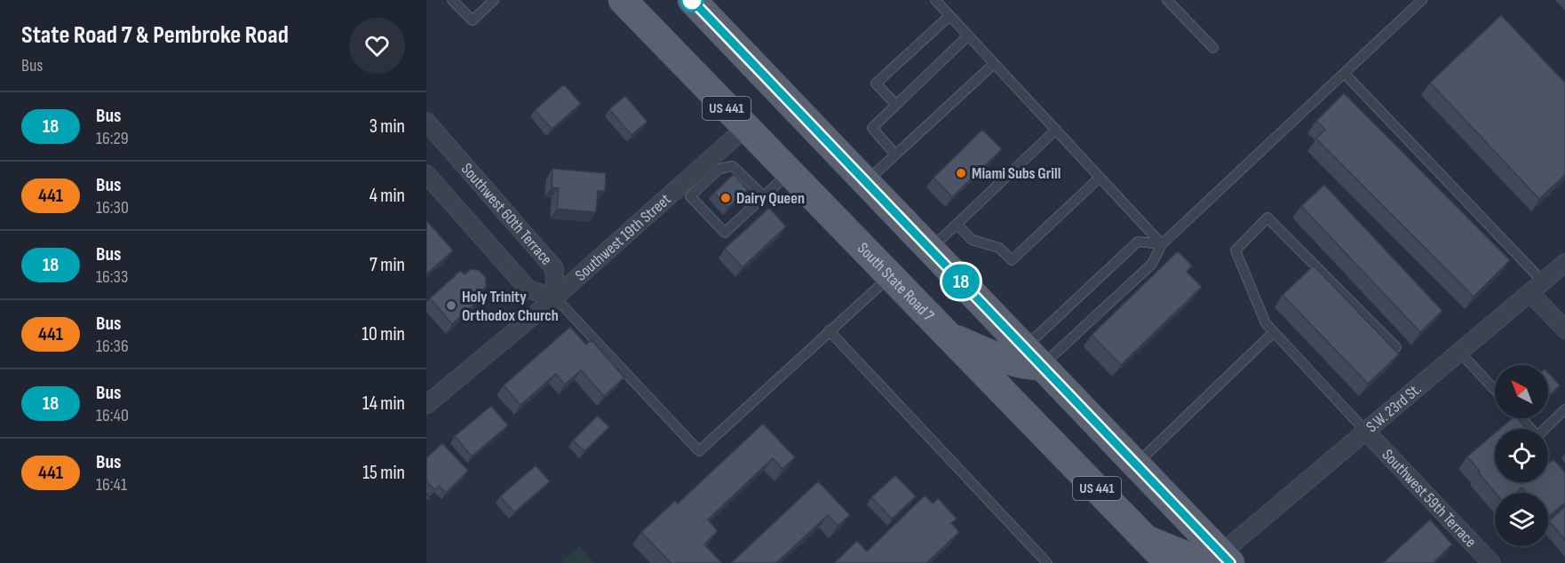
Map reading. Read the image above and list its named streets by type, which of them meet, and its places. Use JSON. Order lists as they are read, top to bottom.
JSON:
{
  "streets": {
    "main road": ["US 441", "South State Road 7"],
    "street": [
      "Southwest 60th Terrace",
      "Southwest 19th Street",
      "S.W. 23rd St.",
      "Southwest 59th Terrace"
    ]
  },
  "crossings": [
    ["US 441", "S.W. 23rd St."],
    ["Southwest 60th Terrace", "Southwest 19th Street"],
    ["Southwest 19th Street", "South State Road 7"],
    ["S.W. 23rd St.", "Southwest 59th Terrace"]
  ],
  "places": ["Miami Subs Grill", "Dairy Queen", "Holy Trinity Orthodox Church"],
  "lines": ["bus line 18"],
  "north": "top left",
  "page": {
    "heading": ["State Road 7 & Pembroke Road", "Bus"],
    "on_map": "18",
    "list": [
      {
        "mark": "18",
        "name": "Bus",
        "note": "16:29",
        "value": "3 min"
      },
      {
        "mark": "441",
        "name": "Bus",
        "note": "16:30",
        "value": "4 min"
      },
      {
        "mark": "18",
        "name": "Bus",
        "note": "16:33",
        "value": "7 min"
      },
      {
        "mark": "441",
        "name": "Bus",
        "note": "16:36",
        "value": "10 min"
      },
      {
        "mark": "18",
        "name": "Bus",
        "note": "16:40",
        "value": "14 min"
      },
      {
        "mark": "441",
        "name": "Bus",
        "note": "16:41",
        "value": "15 min"
      }
    ]
  }
}
